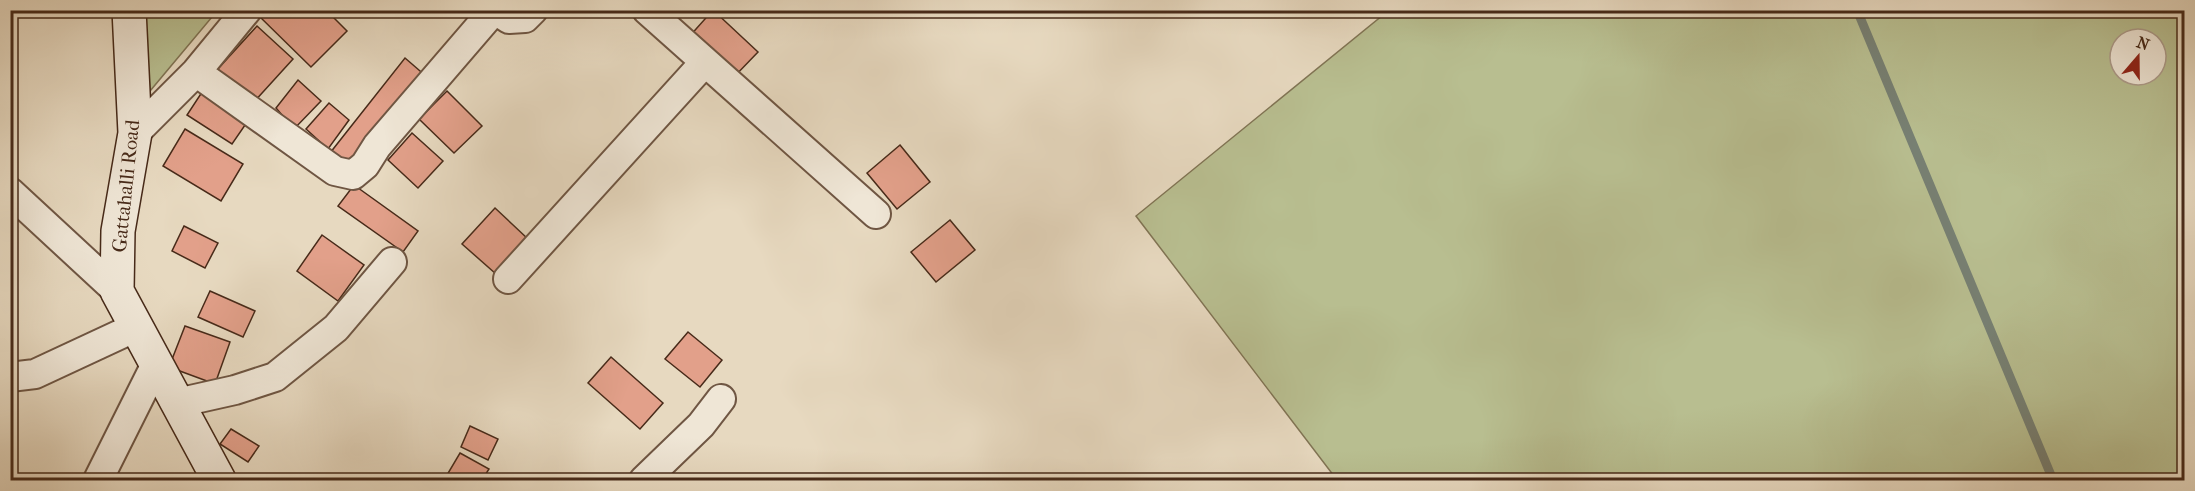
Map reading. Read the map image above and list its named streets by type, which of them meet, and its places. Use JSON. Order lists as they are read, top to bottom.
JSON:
{
  "streets": {
    "main road": ["Gattahalli Road"]
  },
  "north": "top"
}
